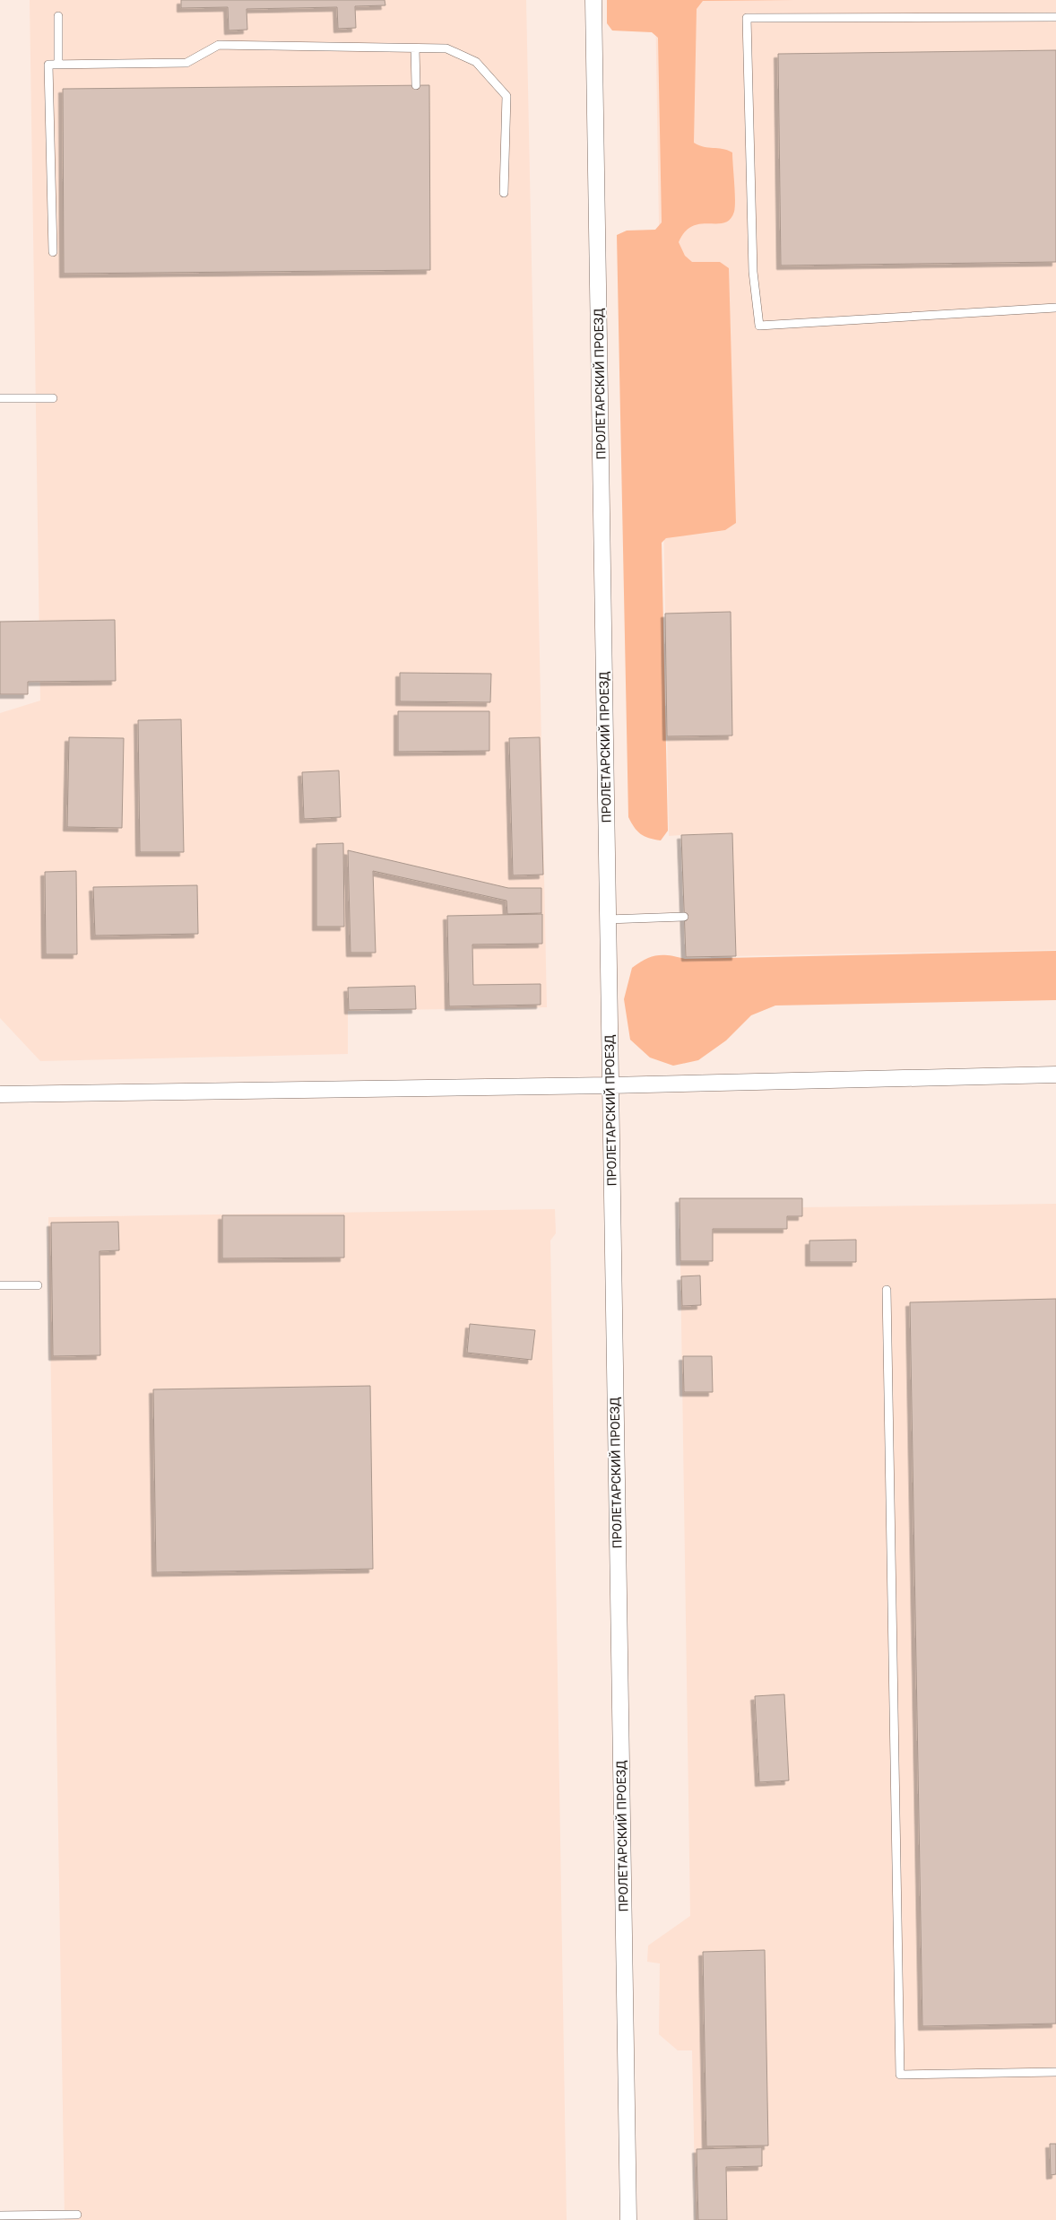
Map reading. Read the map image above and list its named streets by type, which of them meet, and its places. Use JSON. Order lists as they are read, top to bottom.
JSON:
{
  "streets": {
    "street": ["ПРОЛЕТАРСКИЙ ПРОЕЗД"]
  }
}
